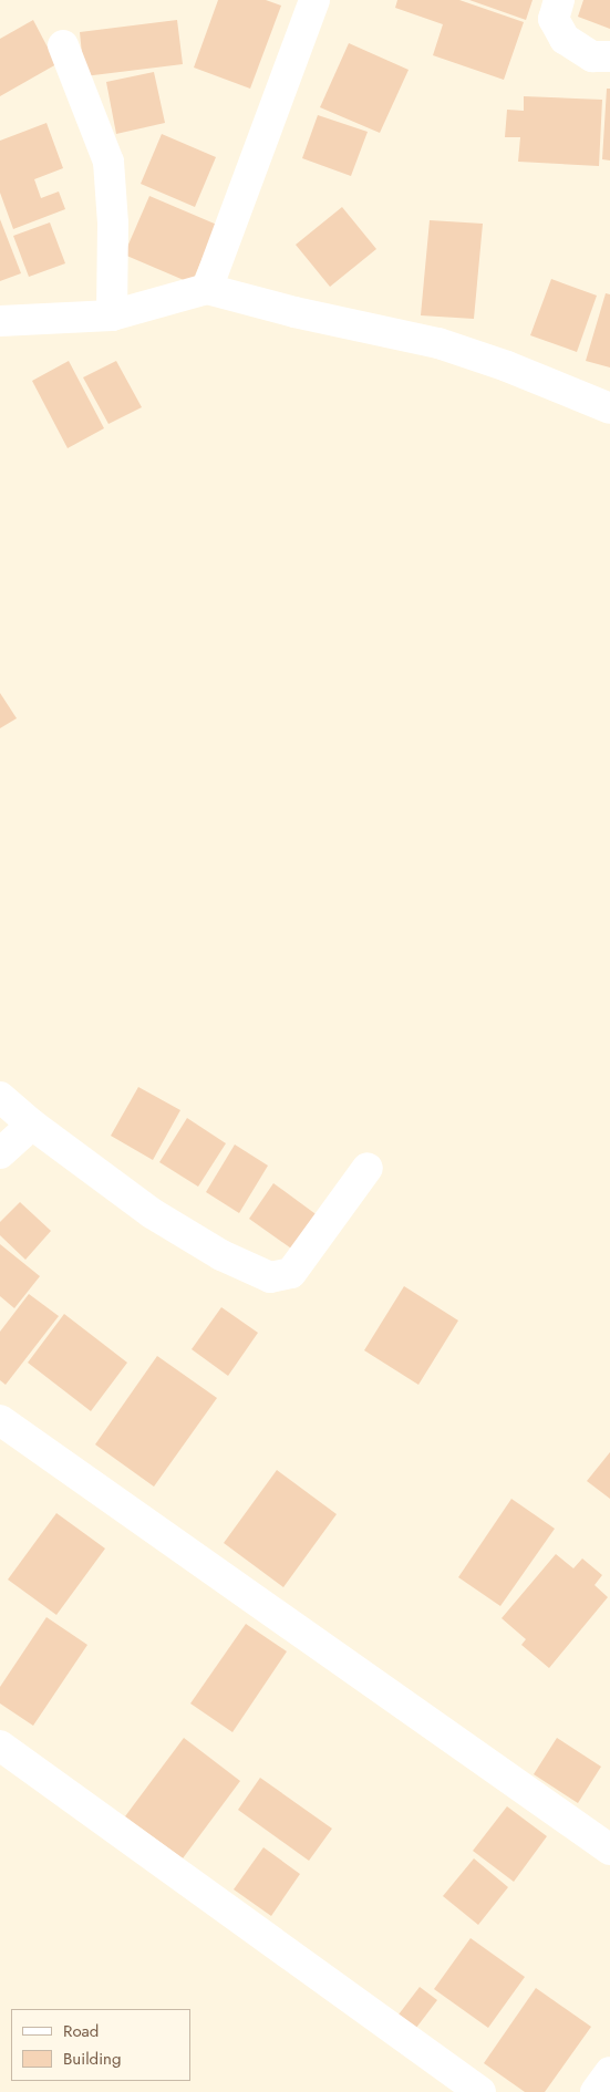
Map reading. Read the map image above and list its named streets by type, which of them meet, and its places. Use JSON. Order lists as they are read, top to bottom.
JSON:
{
  "legend": ["Road", "Building"]
}
